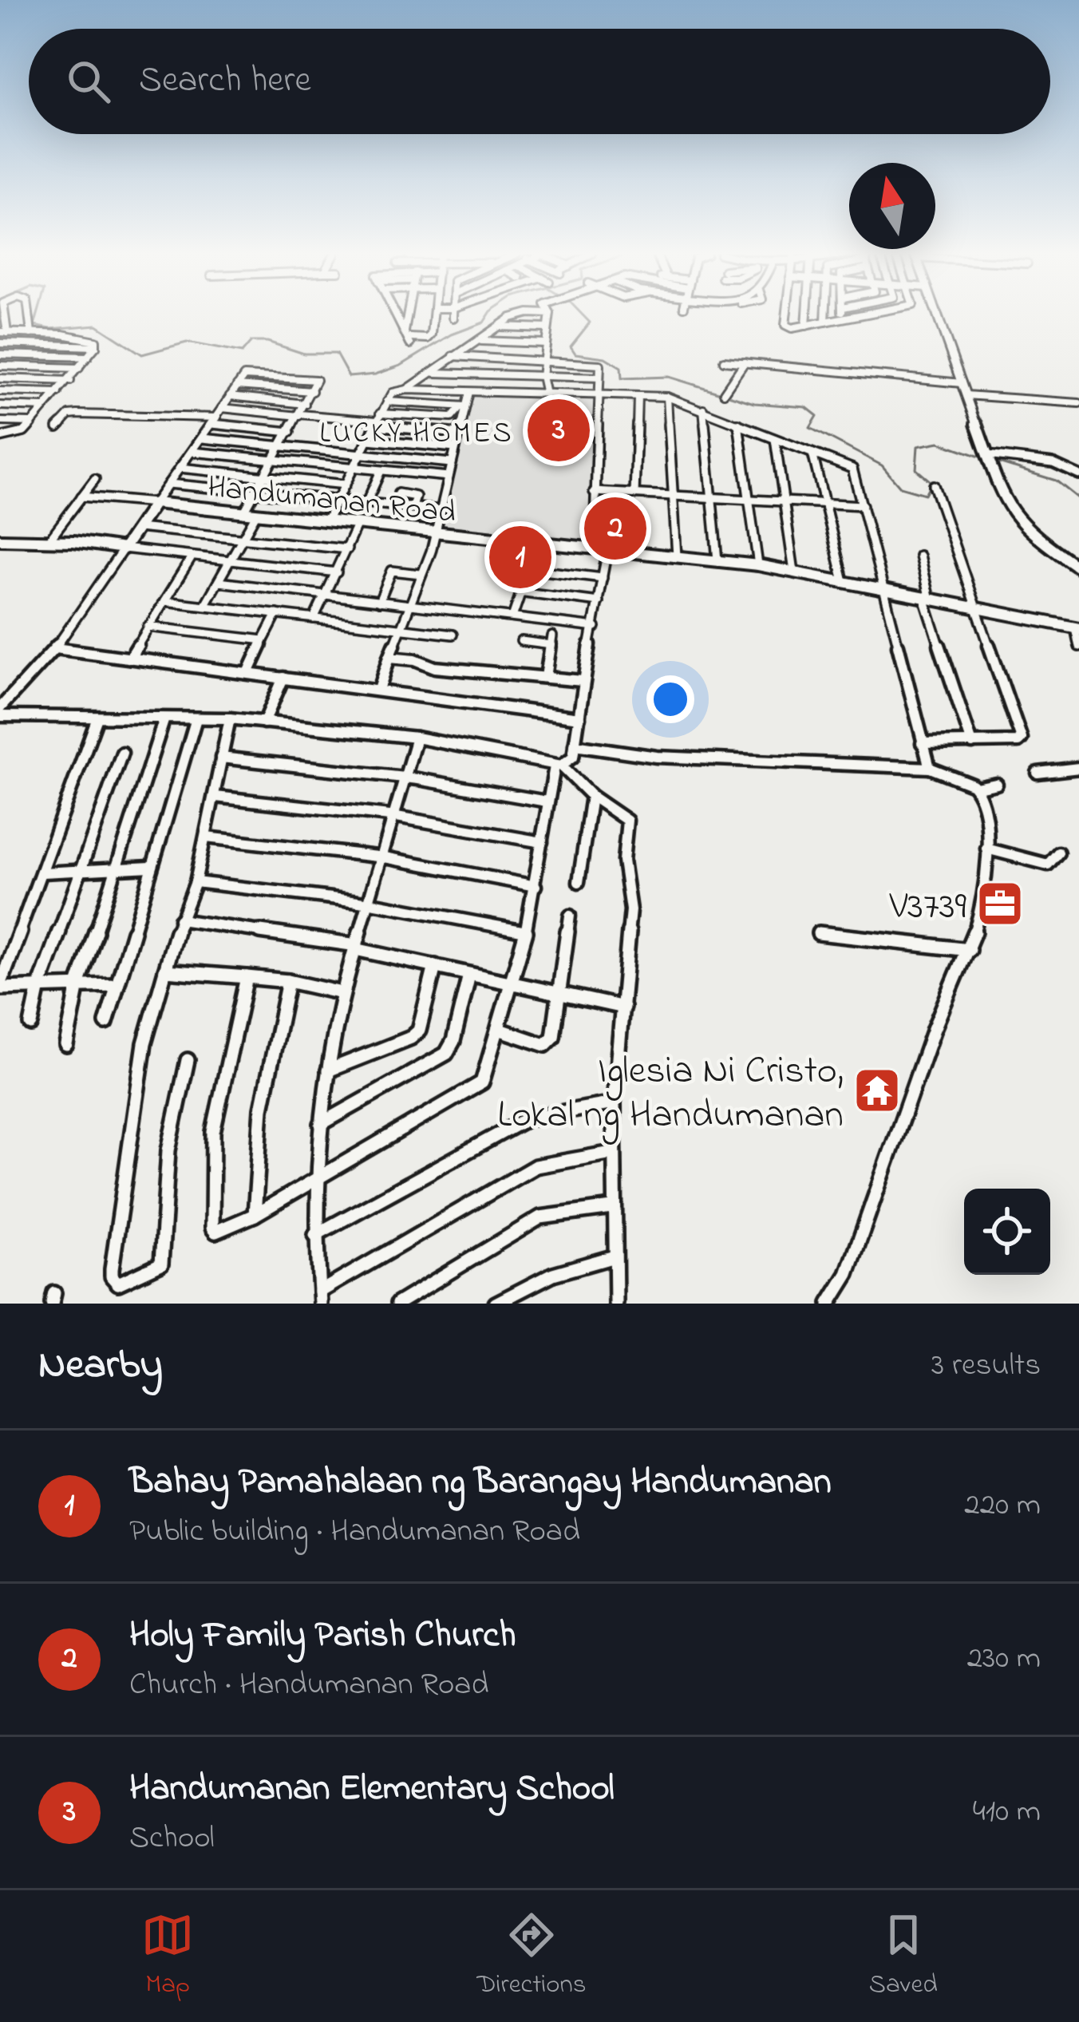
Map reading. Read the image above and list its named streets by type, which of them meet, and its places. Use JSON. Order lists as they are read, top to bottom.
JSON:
{
  "streets": {
    "street": ["Handumanan Road"]
  },
  "districts": ["LUCKY HOMES"],
  "places": {
    "office": ["V3739"],
    "temple": ["Iglesia Ni Cristo, Lokal ng Handumanan"]
  },
  "north": "top",
  "page": {
    "search": "Search here",
    "pins": ["3", "2", "1"],
    "heading": ["Nearby", "3 results"],
    "list": [
      {
        "mark": "1",
        "name": "Bahay Pamahalaan ng Barangay Handumanan",
        "note": "Public building · Handumanan Road",
        "value": "220 m"
      },
      {
        "mark": "2",
        "name": "Holy Family Parish Church",
        "note": "Church · Handumanan Road",
        "value": "230 m"
      },
      {
        "mark": "3",
        "name": "Handumanan Elementary School",
        "note": "School",
        "value": "410 m"
      }
    ],
    "nav": ["Map", "Directions", "Saved"]
  }
}
